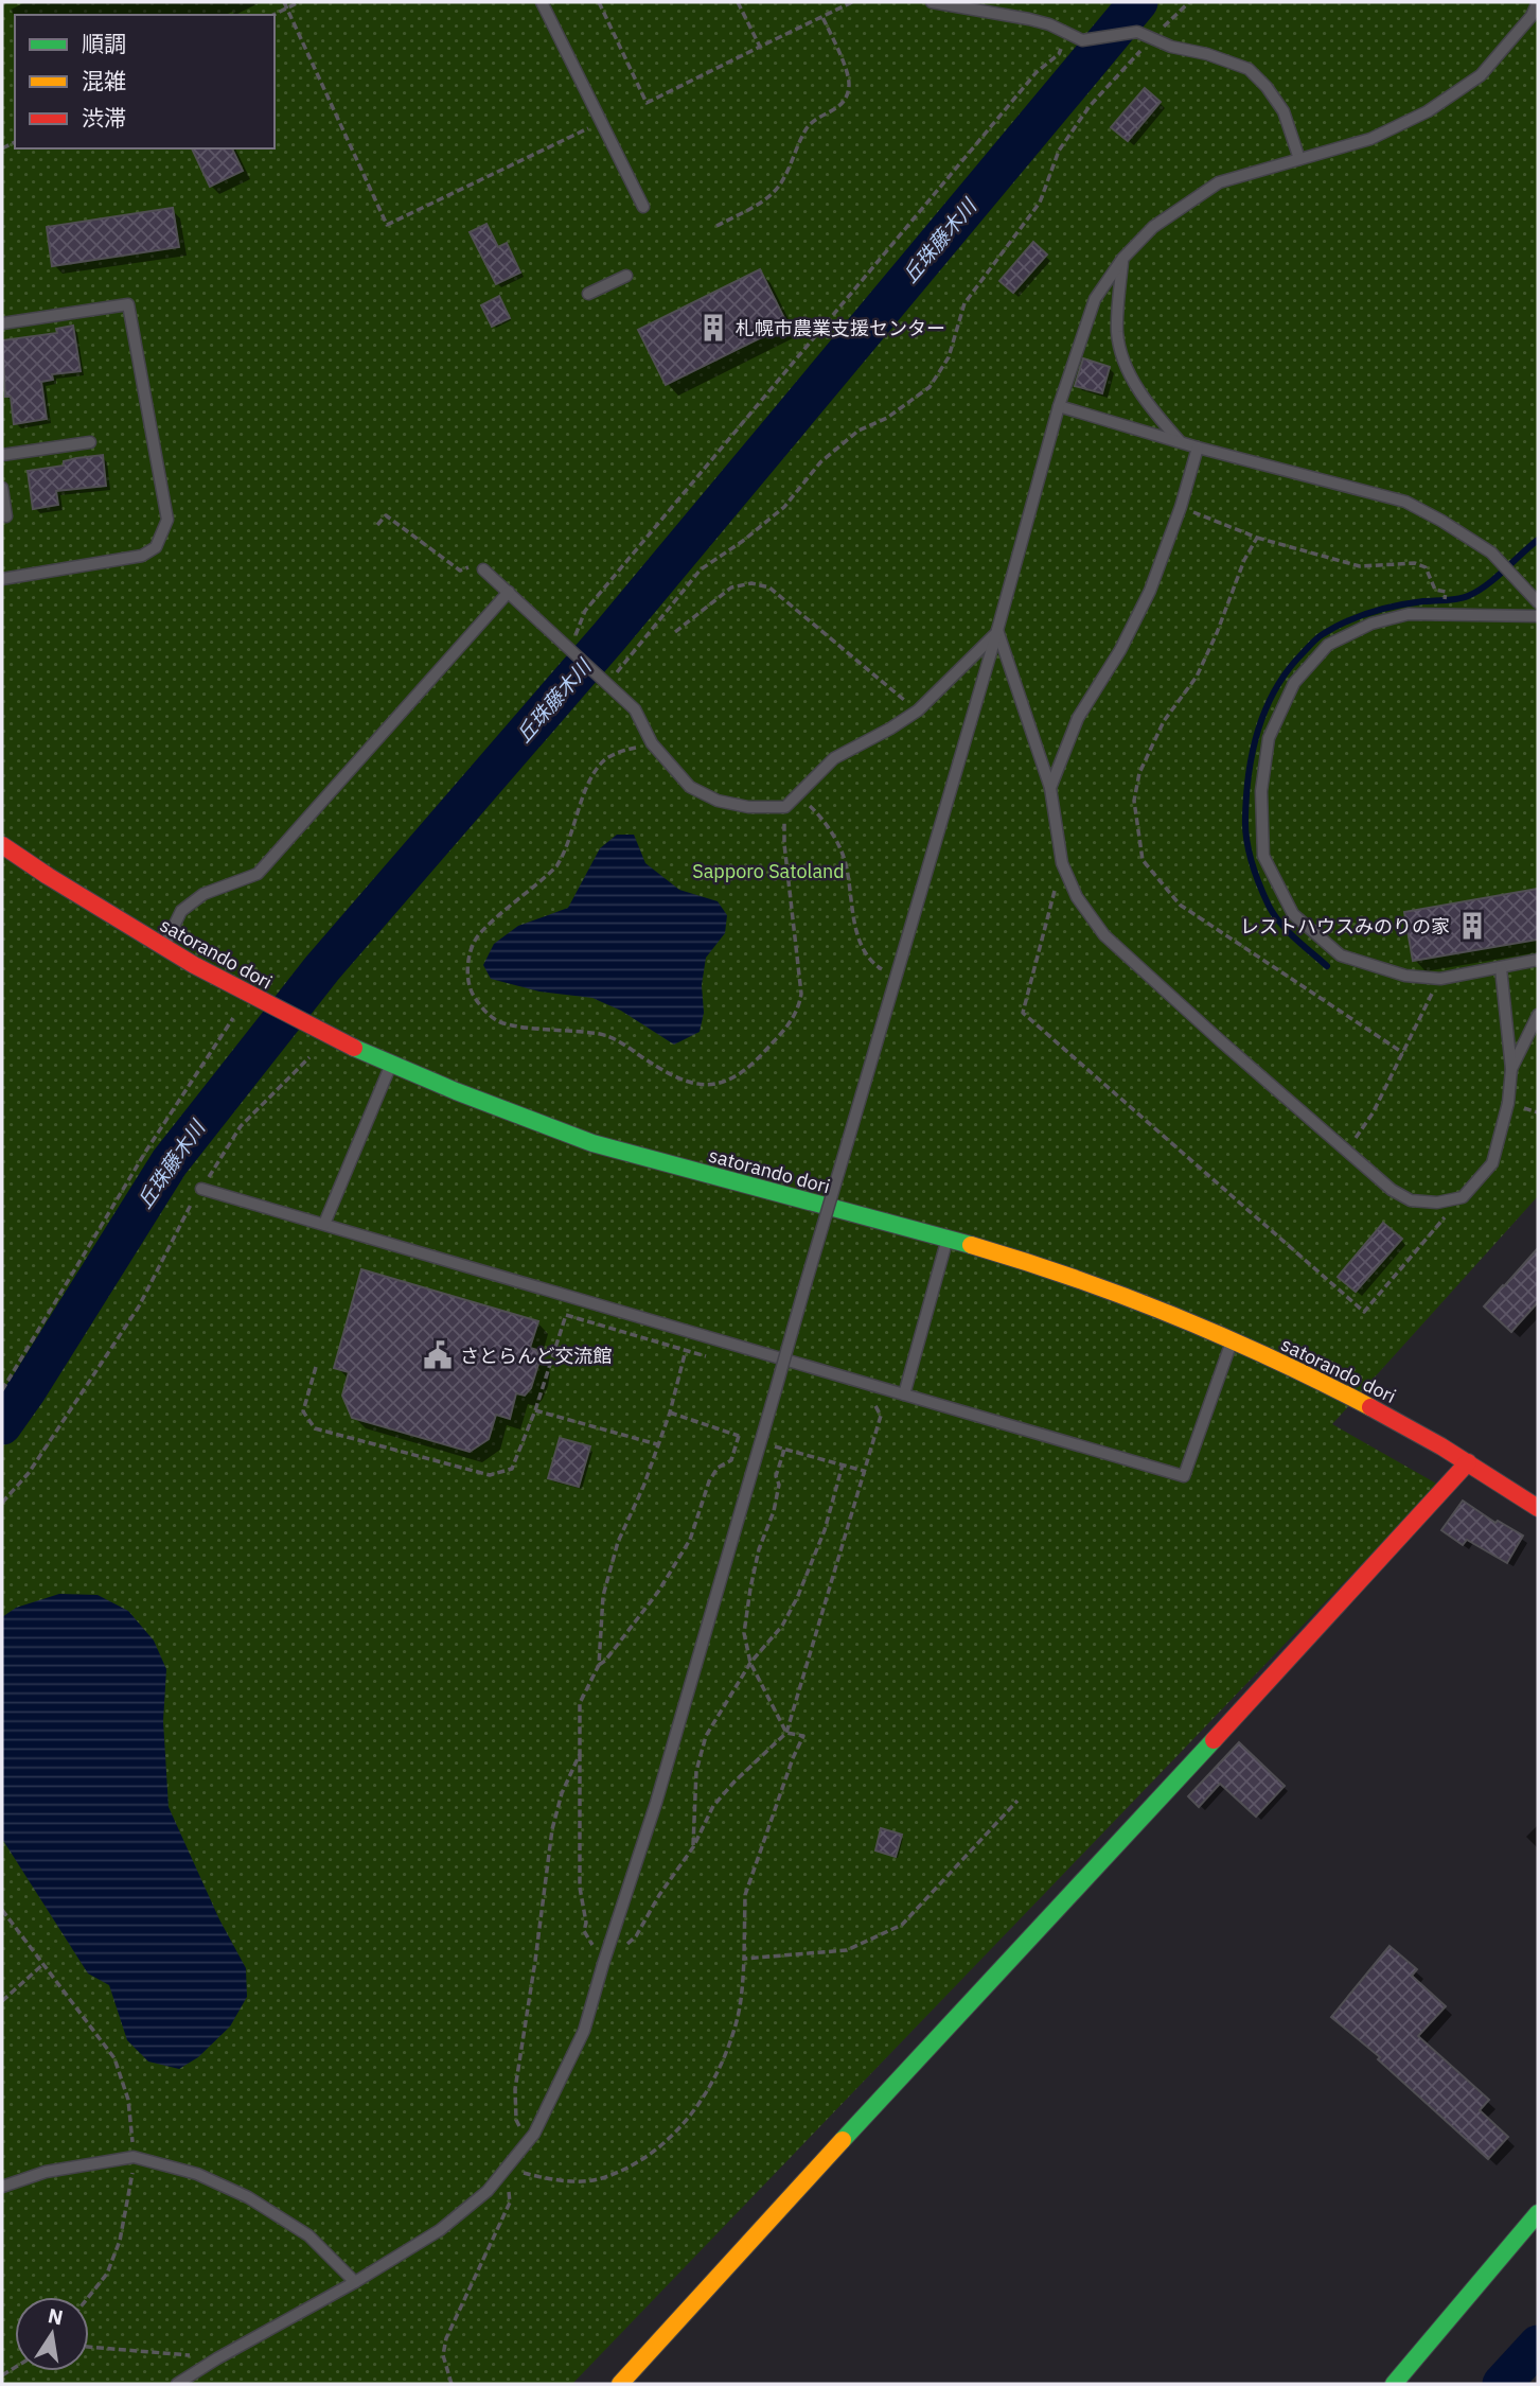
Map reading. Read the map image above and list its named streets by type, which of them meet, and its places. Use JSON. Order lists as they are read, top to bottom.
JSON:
{
  "streets": {
    "street": ["satorando dori"]
  },
  "water": ["丘珠藤木川"],
  "parks": ["Sapporo Satoland"],
  "places": {
    "building": ["札幌市農業支援センター", "レストハウスみのりの家"],
    "public building": ["さとらんど交流館"]
  },
  "legend": ["順調", "混雑", "渋滞"],
  "north": "top"
}
